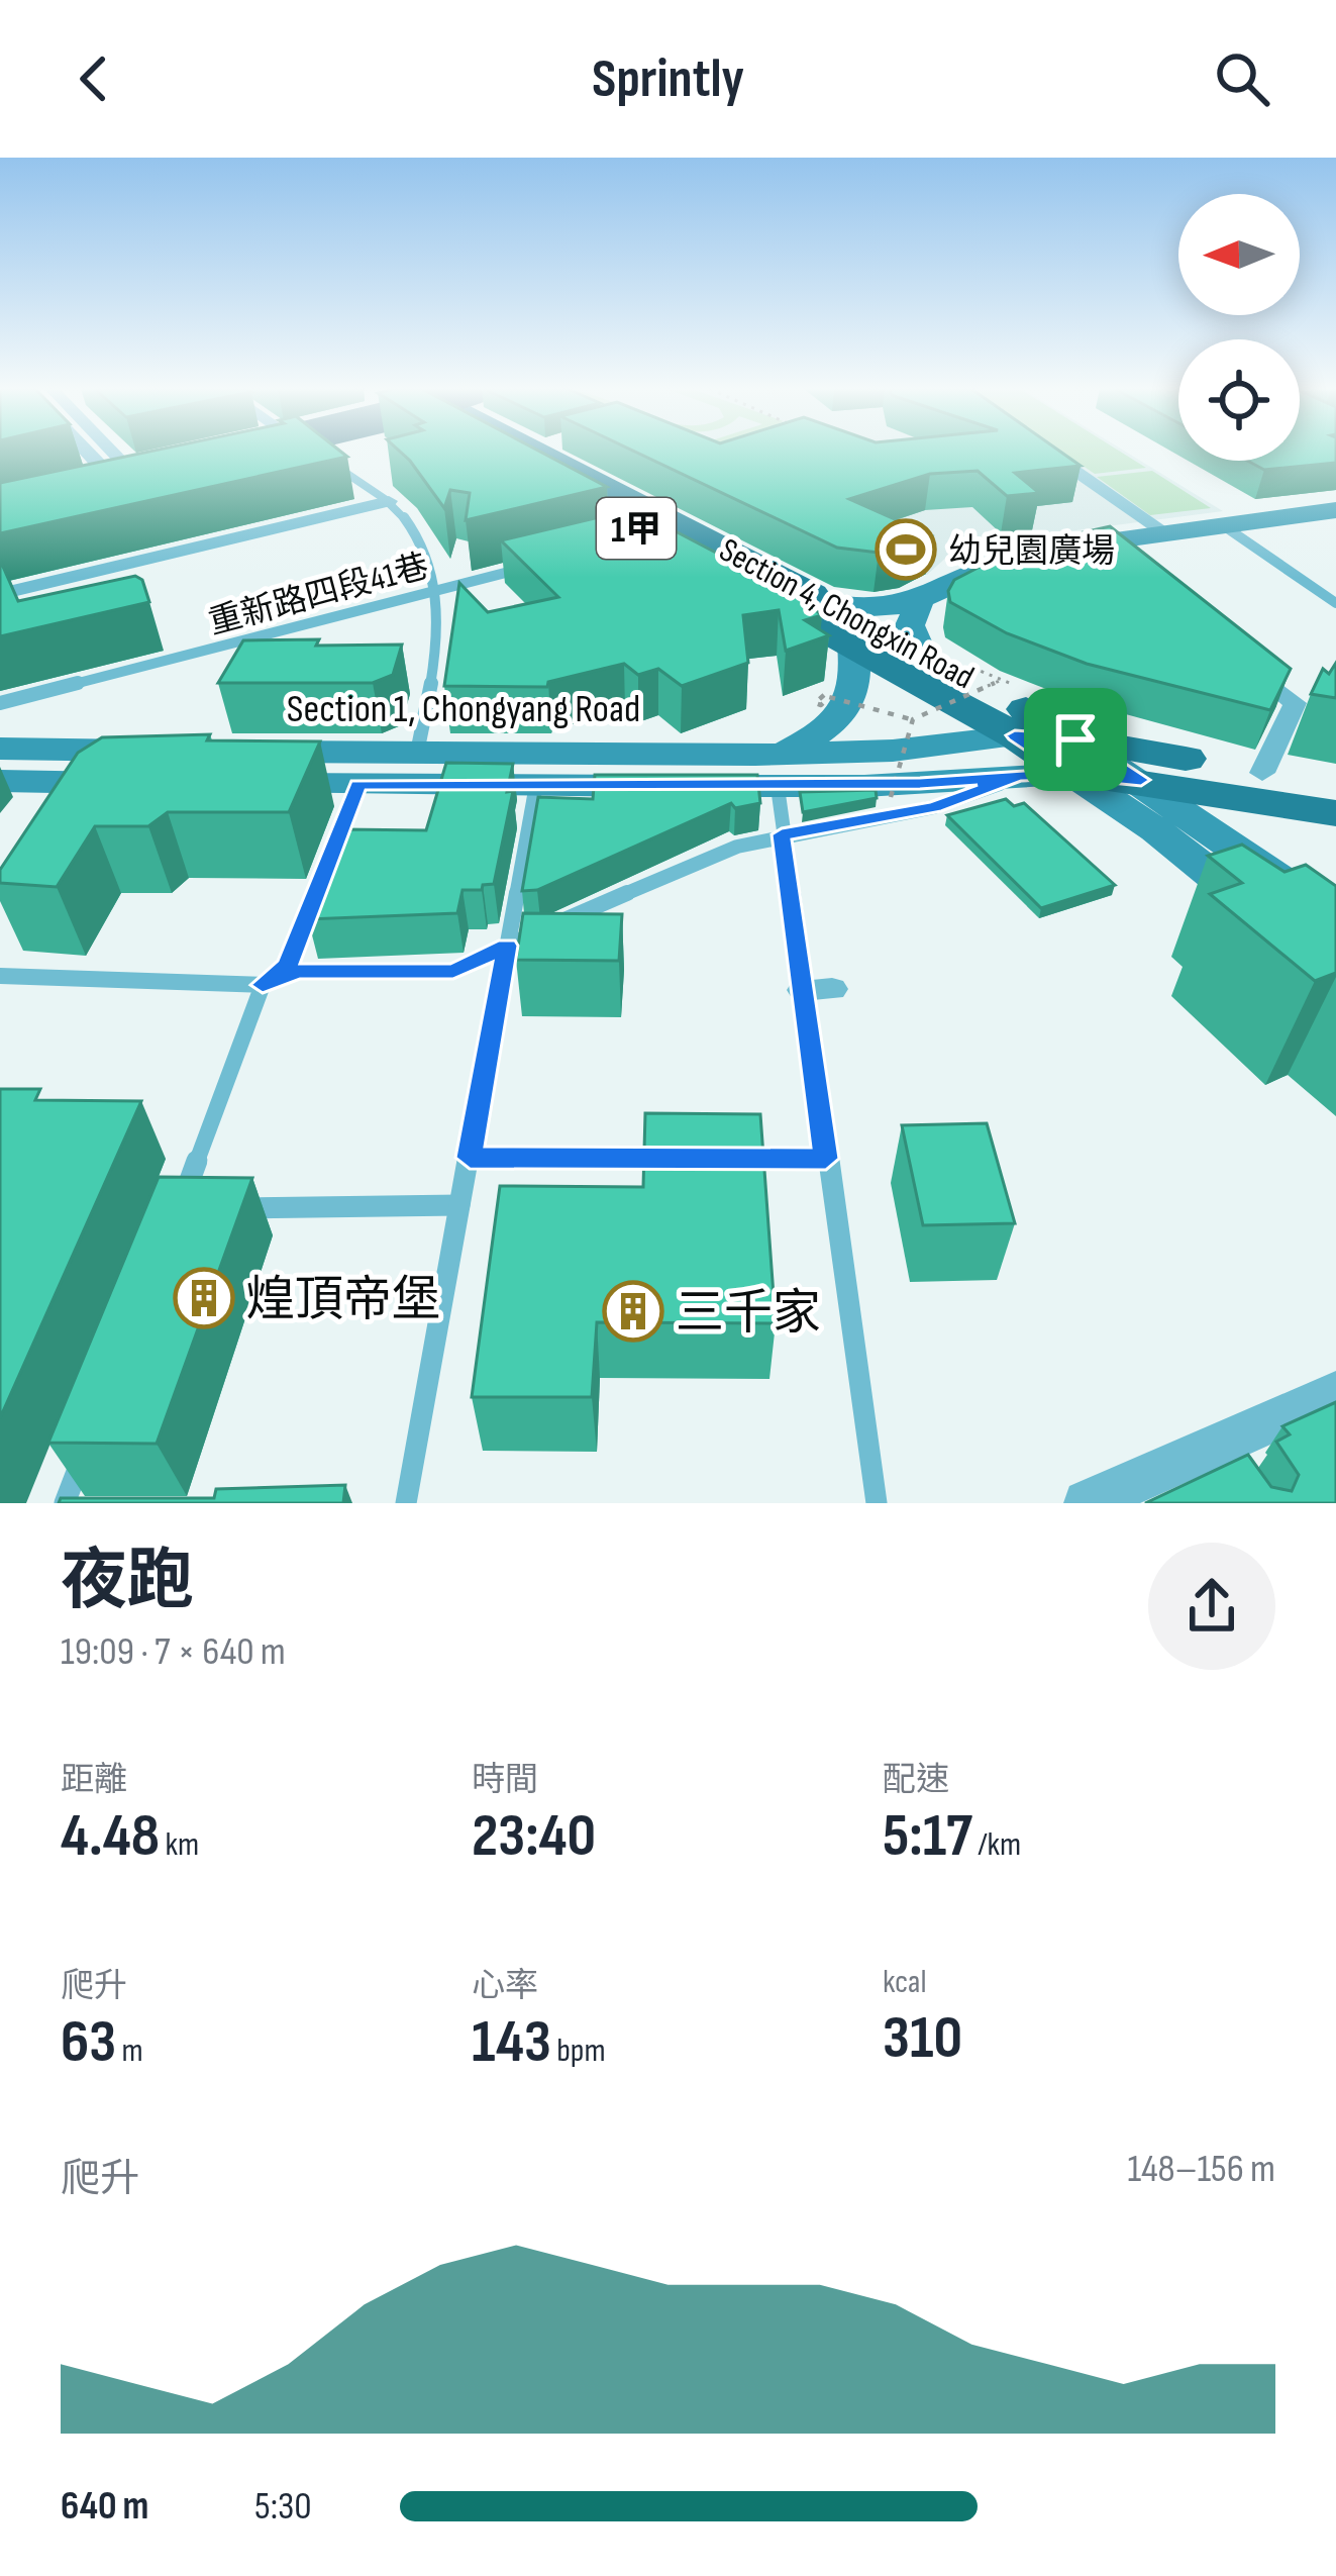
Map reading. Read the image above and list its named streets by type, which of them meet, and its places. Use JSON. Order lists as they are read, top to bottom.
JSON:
{
  "streets": {
    "main road": ["1甲", "Section 4, Chongxin Road", "Section 1, Chongyang Road"],
    "lane": ["重新路四段41巷"]
  },
  "crossings": [
    ["Section 4, Chongxin Road", "Section 1, Chongyang Road"]
  ],
  "places": {
    "sports": ["幼兒園廣場"],
    "building": ["煌頂帝堡", "三千家"]
  },
  "north": "left",
  "page": {
    "header": "Sprintly",
    "heading": ["夜跑", "19:09 · 7 × 640 m"],
    "stats": [
      ["距離", "4.48 km"],
      ["時間", "23:40"],
      ["配速", "5:17 /km"],
      ["爬升", "63 m"],
      ["心率", "143 bpm"],
      ["kcal", "310"]
    ],
    "chart": ["爬升", "148–156 m"],
    "list": [
      {
        "name": "640 m",
        "note": "5:30"
      }
    ]
  }
}
